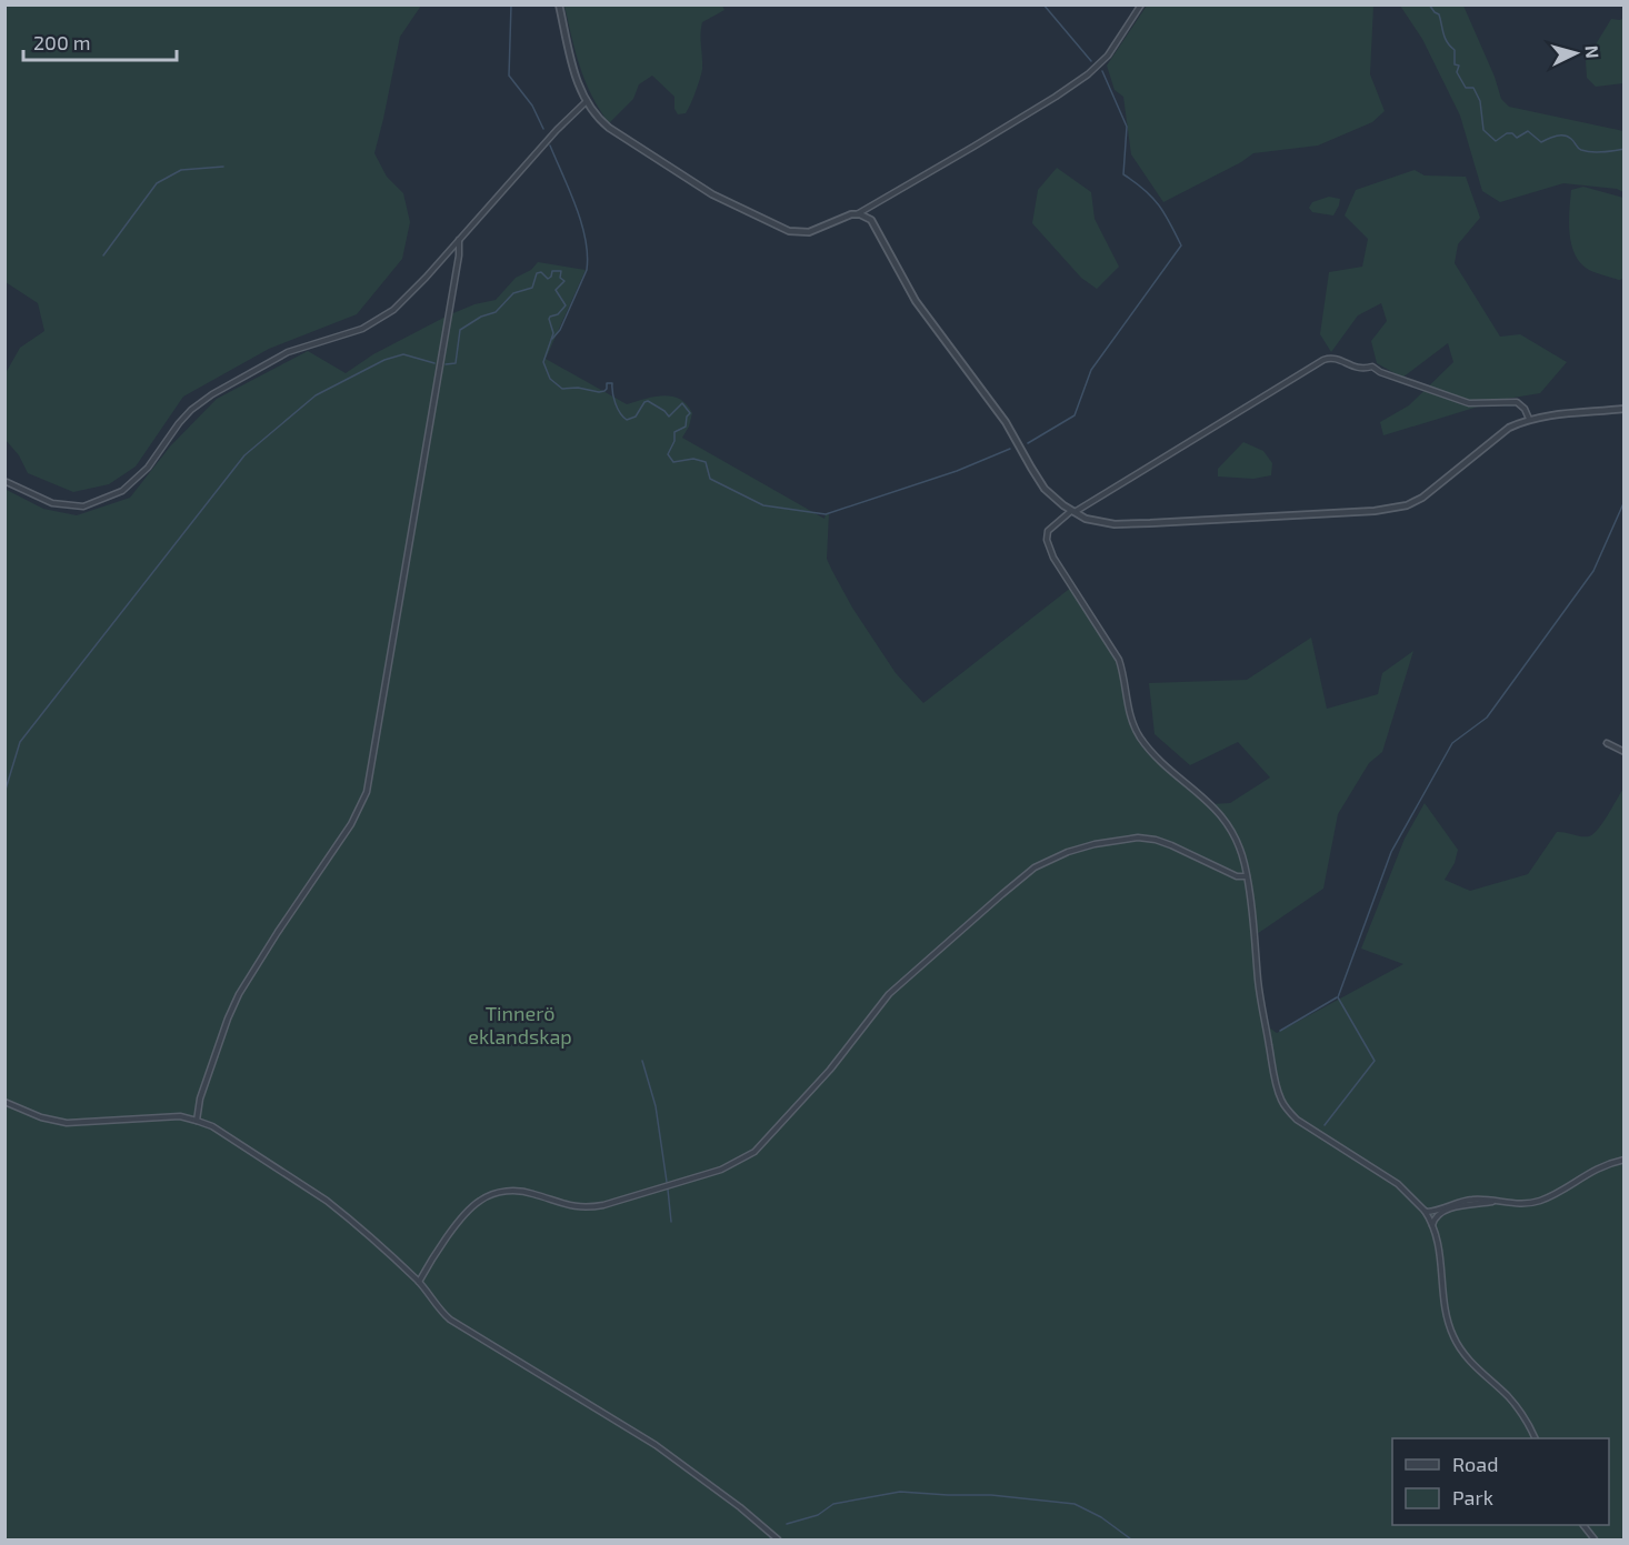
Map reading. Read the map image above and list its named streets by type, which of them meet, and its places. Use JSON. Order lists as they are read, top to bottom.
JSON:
{
  "parks": ["Tinnerö eklandskap"],
  "legend": ["Road", "Park"],
  "scale_bar": "200 m",
  "north": "right"
}
